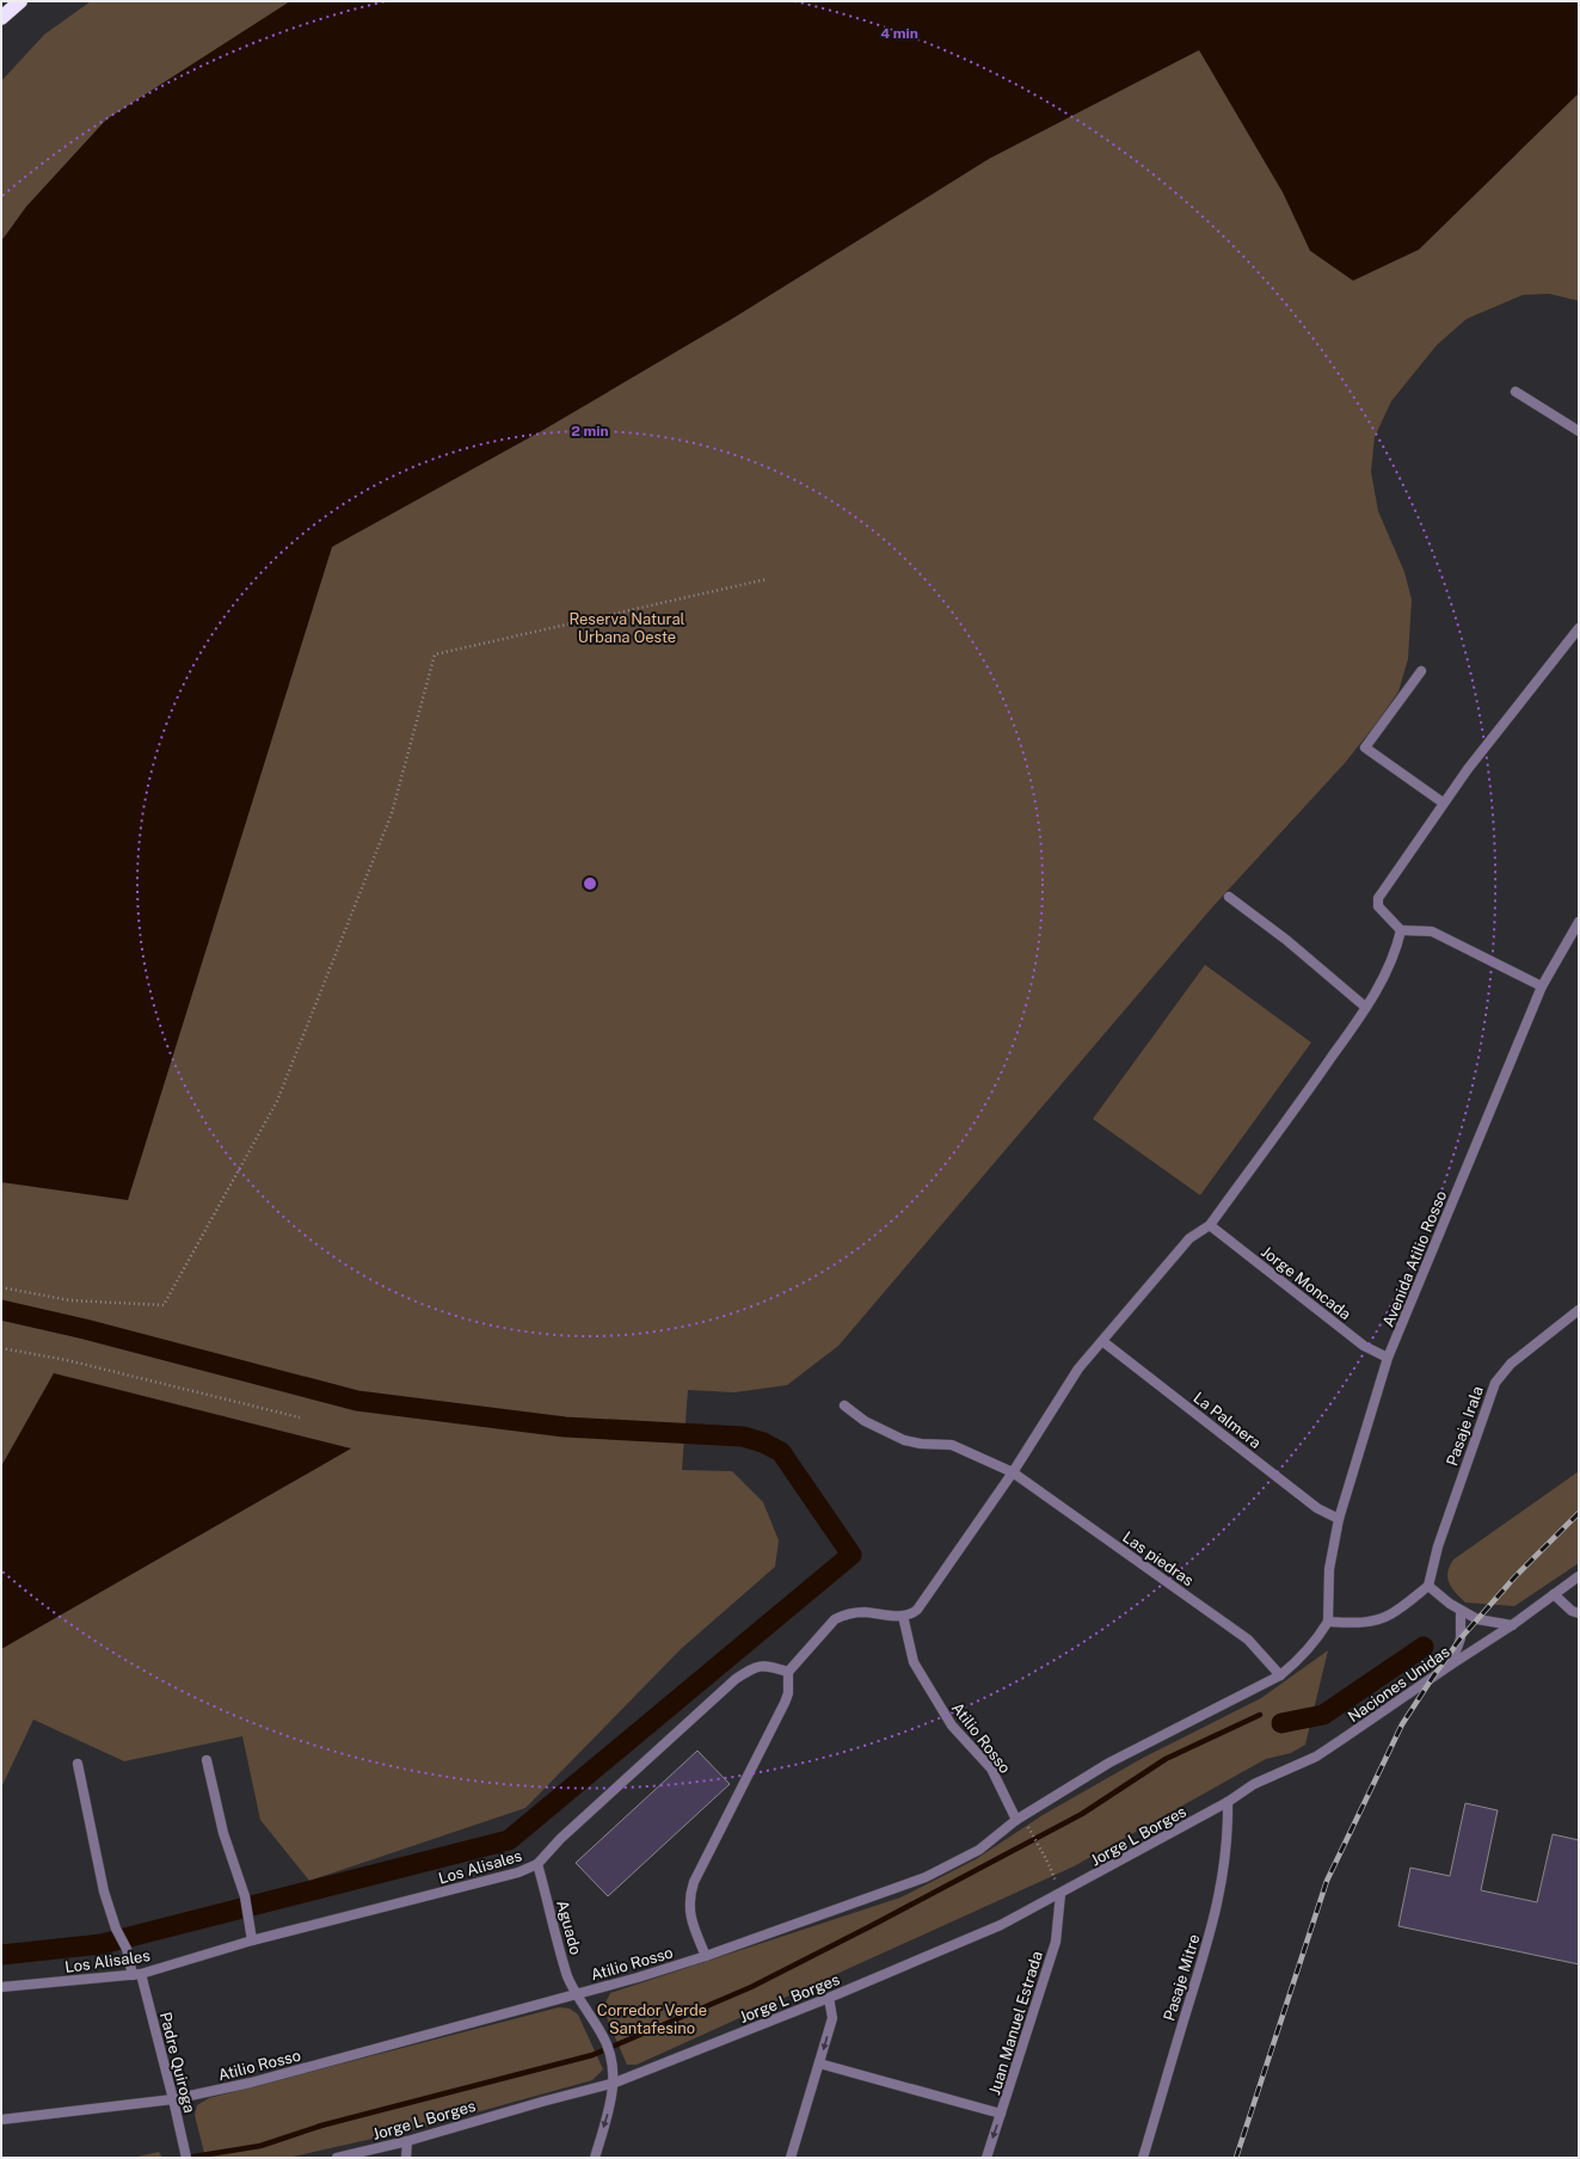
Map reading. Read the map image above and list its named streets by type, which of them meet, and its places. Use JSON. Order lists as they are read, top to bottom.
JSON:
{
  "streets": {
    "street": [
      "Avenida Atilio Rosso",
      "Jorge Moncada",
      "La Palmera",
      "Pasaje Irala",
      "Las piedras",
      "Naciones Unidas",
      "Atilio Rosso",
      "Jorge L Borges",
      "Los Alisales",
      "Aguado",
      "Pasaje Mitre",
      "Juan Manuel Estrada",
      "Padre Quiroga"
    ]
  },
  "crossings": [
    ["Avenida Atilio Rosso", "Jorge Moncada"],
    ["Avenida Atilio Rosso", "La Palmera"],
    ["Naciones Unidas", "Jorge L Borges"],
    ["Naciones Unidas", "Pasaje Mitre"],
    ["Atilio Rosso", "Aguado"],
    ["Atilio Rosso", "Padre Quiroga"],
    ["Jorge L Borges", "Aguado"],
    ["Jorge L Borges", "Pasaje Mitre"],
    ["Jorge L Borges", "Juan Manuel Estrada"],
    ["Los Alisales", "Aguado"],
    ["Los Alisales", "Padre Quiroga"]
  ],
  "parks": ["Reserva Natural Urbana Oeste", "Corredor Verde Santafesino"],
  "rings": ["4 min", "2 min"]
}
